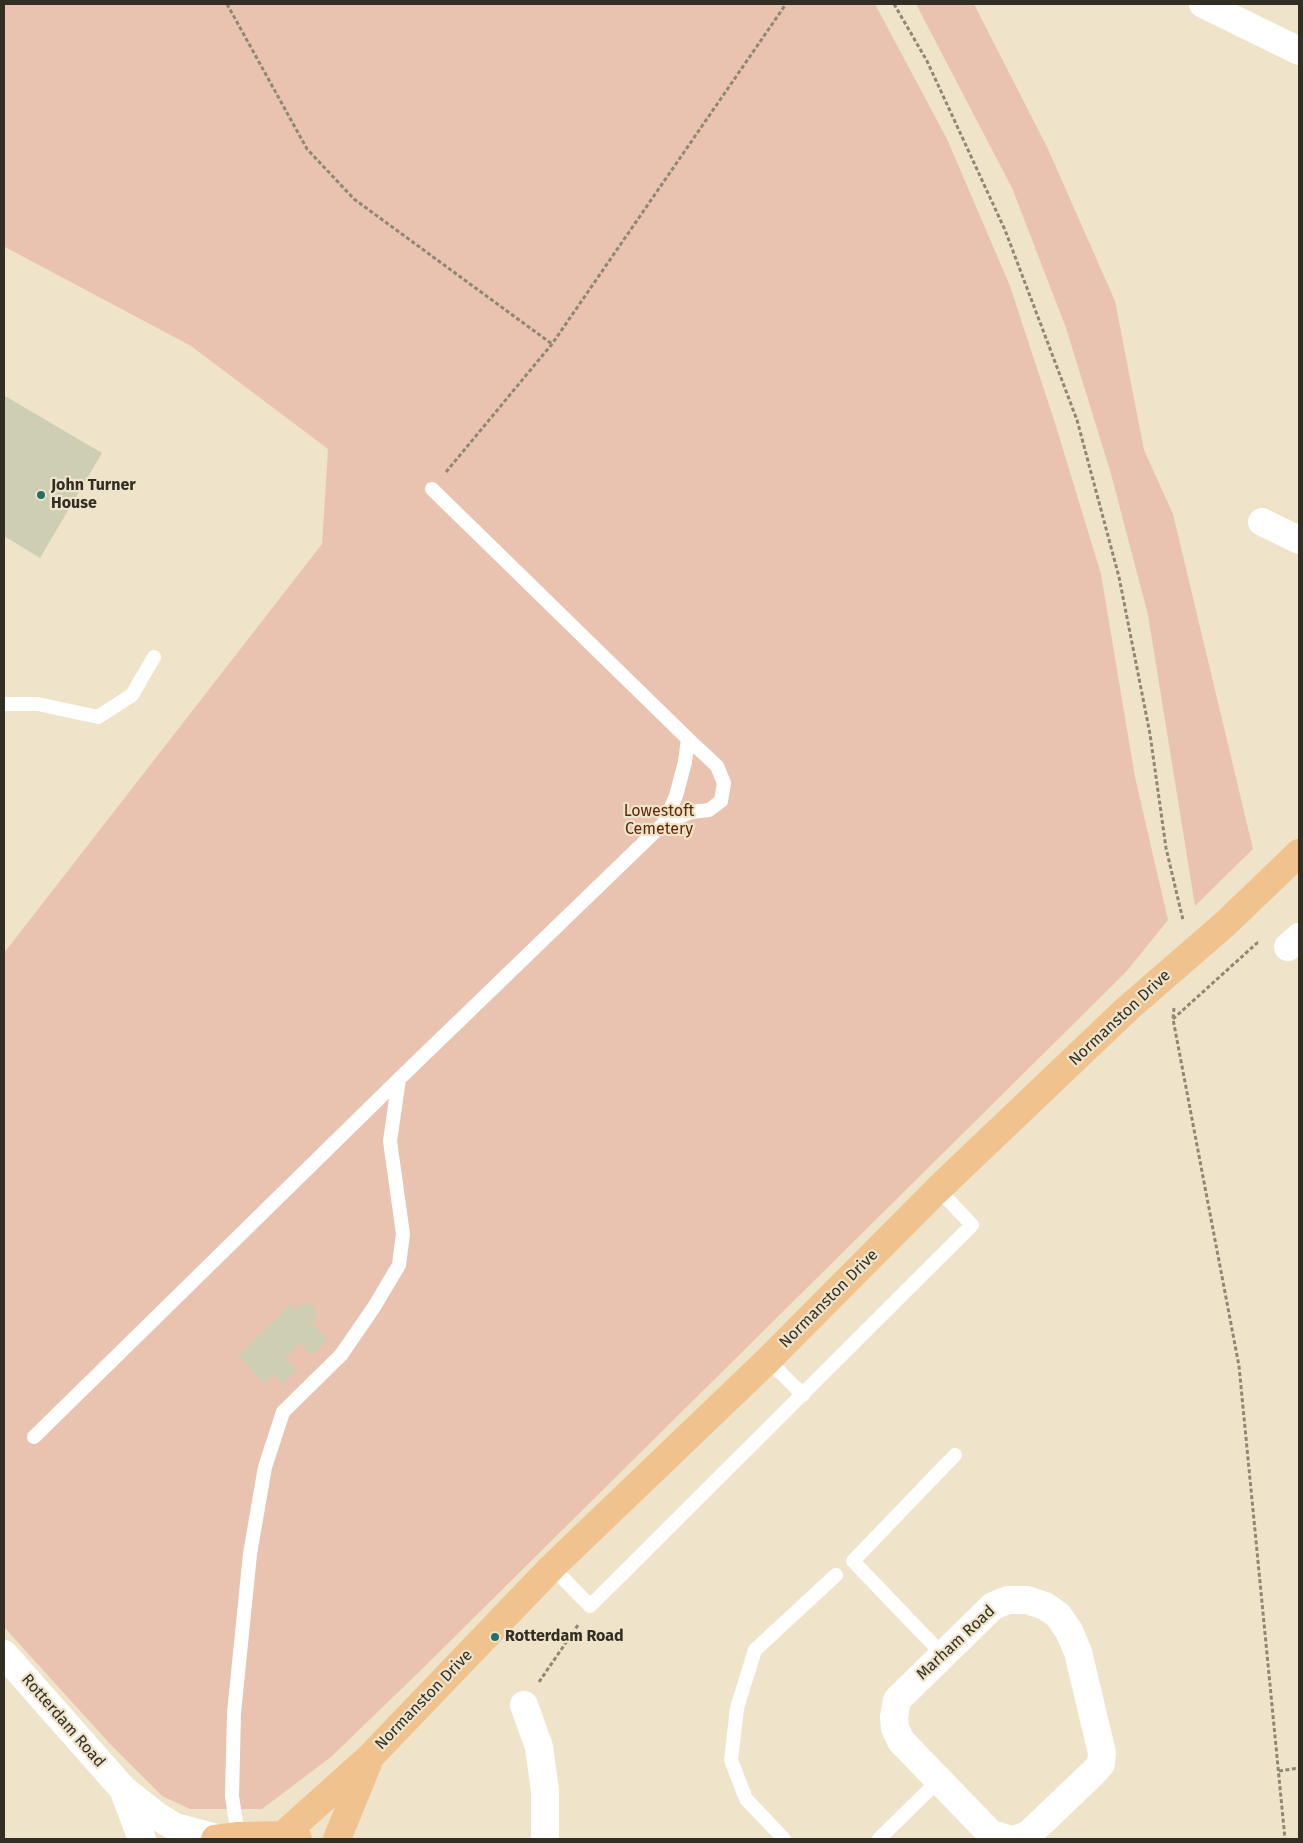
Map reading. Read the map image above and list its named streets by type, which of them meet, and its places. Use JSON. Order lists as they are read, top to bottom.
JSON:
{
  "streets": {
    "main road": ["Normanston Drive"],
    "street": ["Marham Road", "Rotterdam Road"]
  },
  "parks": ["Lowestoft Cemetery"],
  "places": ["John Turner House", "Rotterdam Road"]
}
